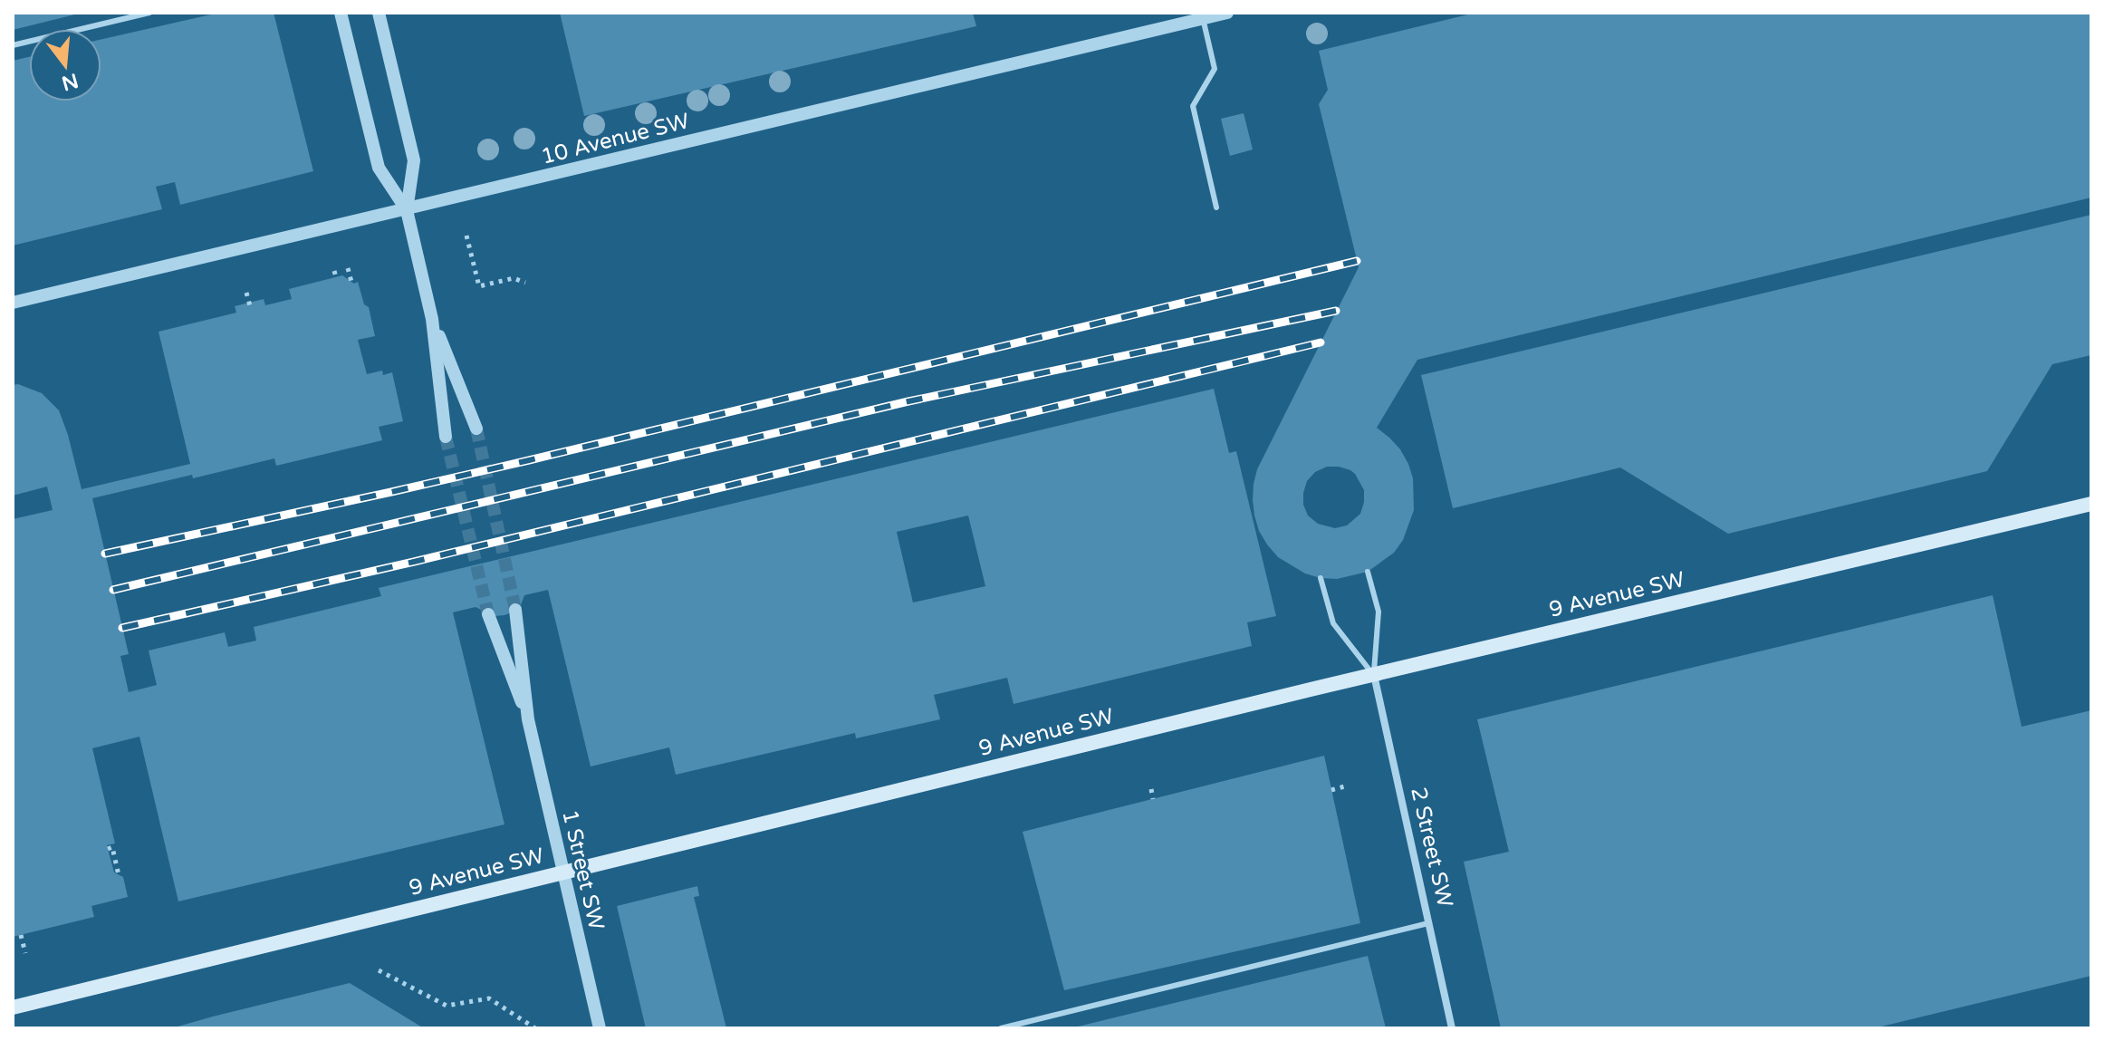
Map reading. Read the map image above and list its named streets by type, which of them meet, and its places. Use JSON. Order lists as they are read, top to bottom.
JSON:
{
  "streets": {
    "main road": ["9 Avenue SW"],
    "street": ["10 Avenue SW", "2 Street SW", "1 Street SW"]
  },
  "crossings": [
    ["9 Avenue SW", "2 Street SW"],
    ["9 Avenue SW", "1 Street SW"]
  ],
  "north": "bottom"
}
